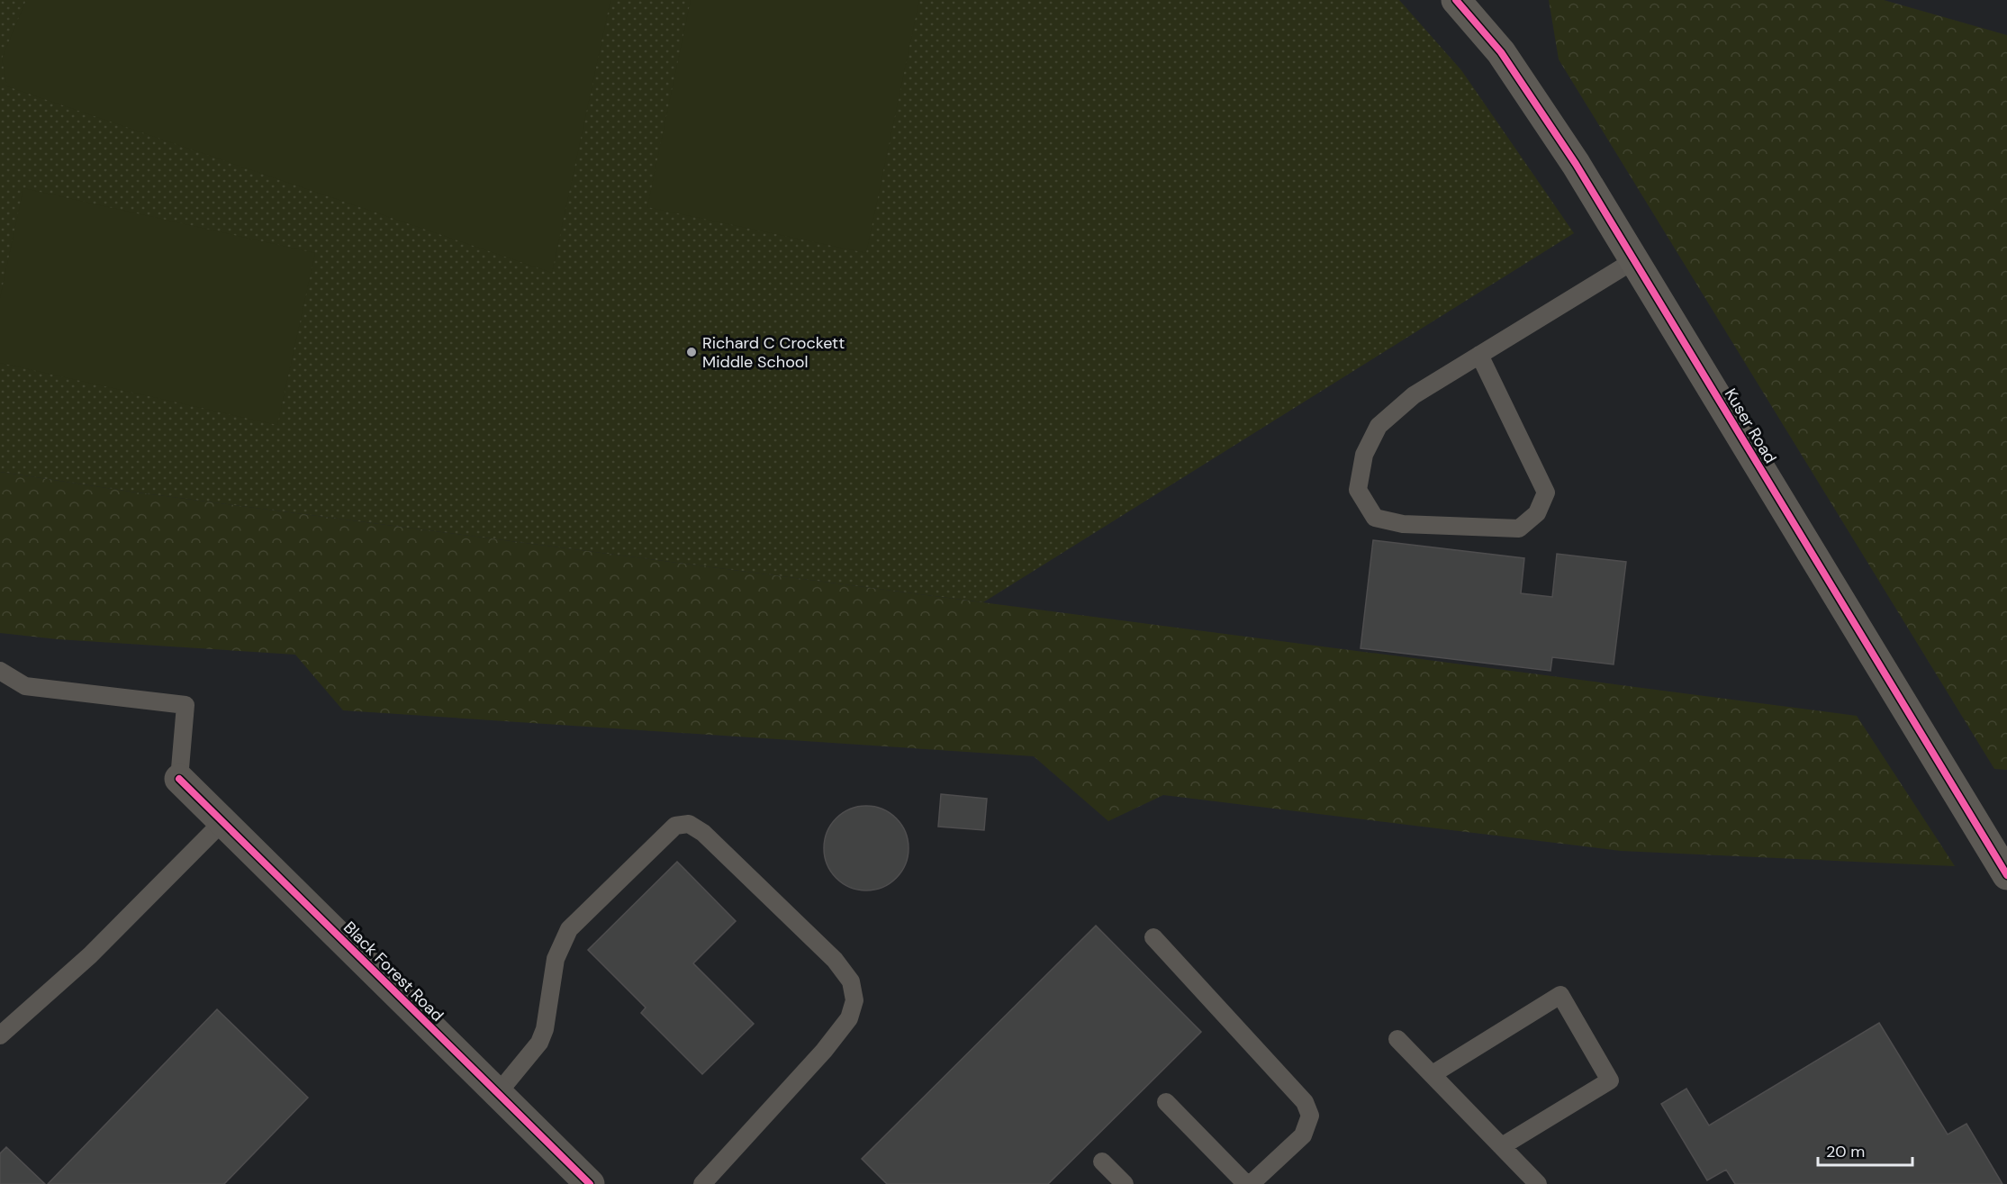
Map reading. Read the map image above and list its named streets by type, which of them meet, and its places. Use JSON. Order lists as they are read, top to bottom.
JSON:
{
  "streets": {
    "street": ["Kuser Road", "Black Forest Road"]
  },
  "places": ["Richard C Crockett Middle School"],
  "scale_bar": "20 m"
}
